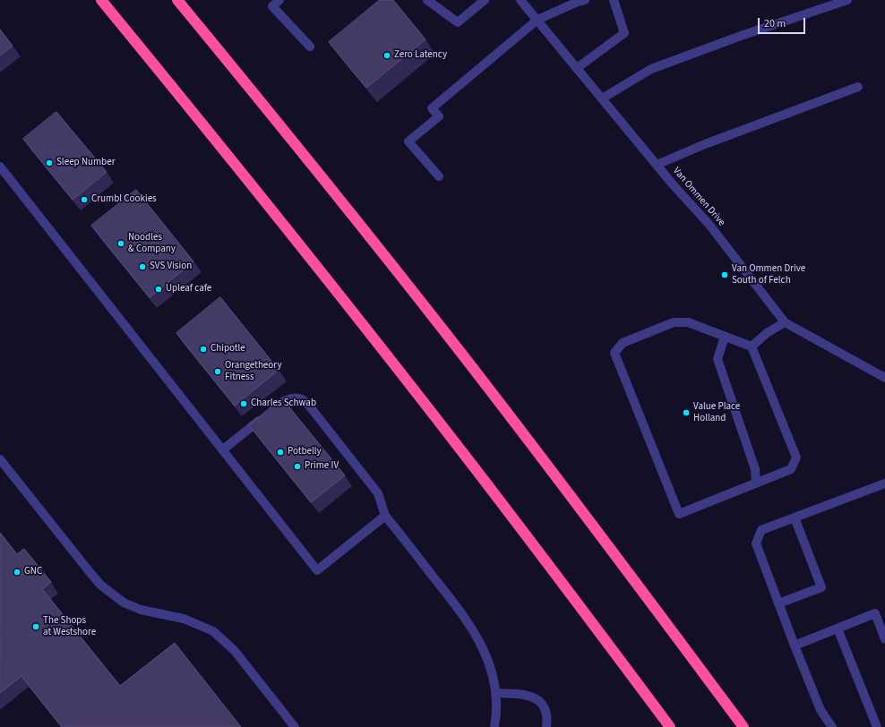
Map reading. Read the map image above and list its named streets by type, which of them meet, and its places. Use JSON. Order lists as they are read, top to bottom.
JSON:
{
  "streets": {
    "street": ["Van Ommen Drive"]
  },
  "places": [
    "Zero Latency",
    "Sleep Number",
    "Crumbl Cookies",
    "Noodles & Company",
    "SVS Vision",
    "Van Ommen Drive South of Felch",
    "Upleaf cafe",
    "Chipotle",
    "Orangetheory Fitness",
    "Charles Schwab",
    "Value Place Holland",
    "Potbelly",
    "Prime IV",
    "GNC",
    "The Shops at Westshore"
  ],
  "scale_bar": "20 m"
}
